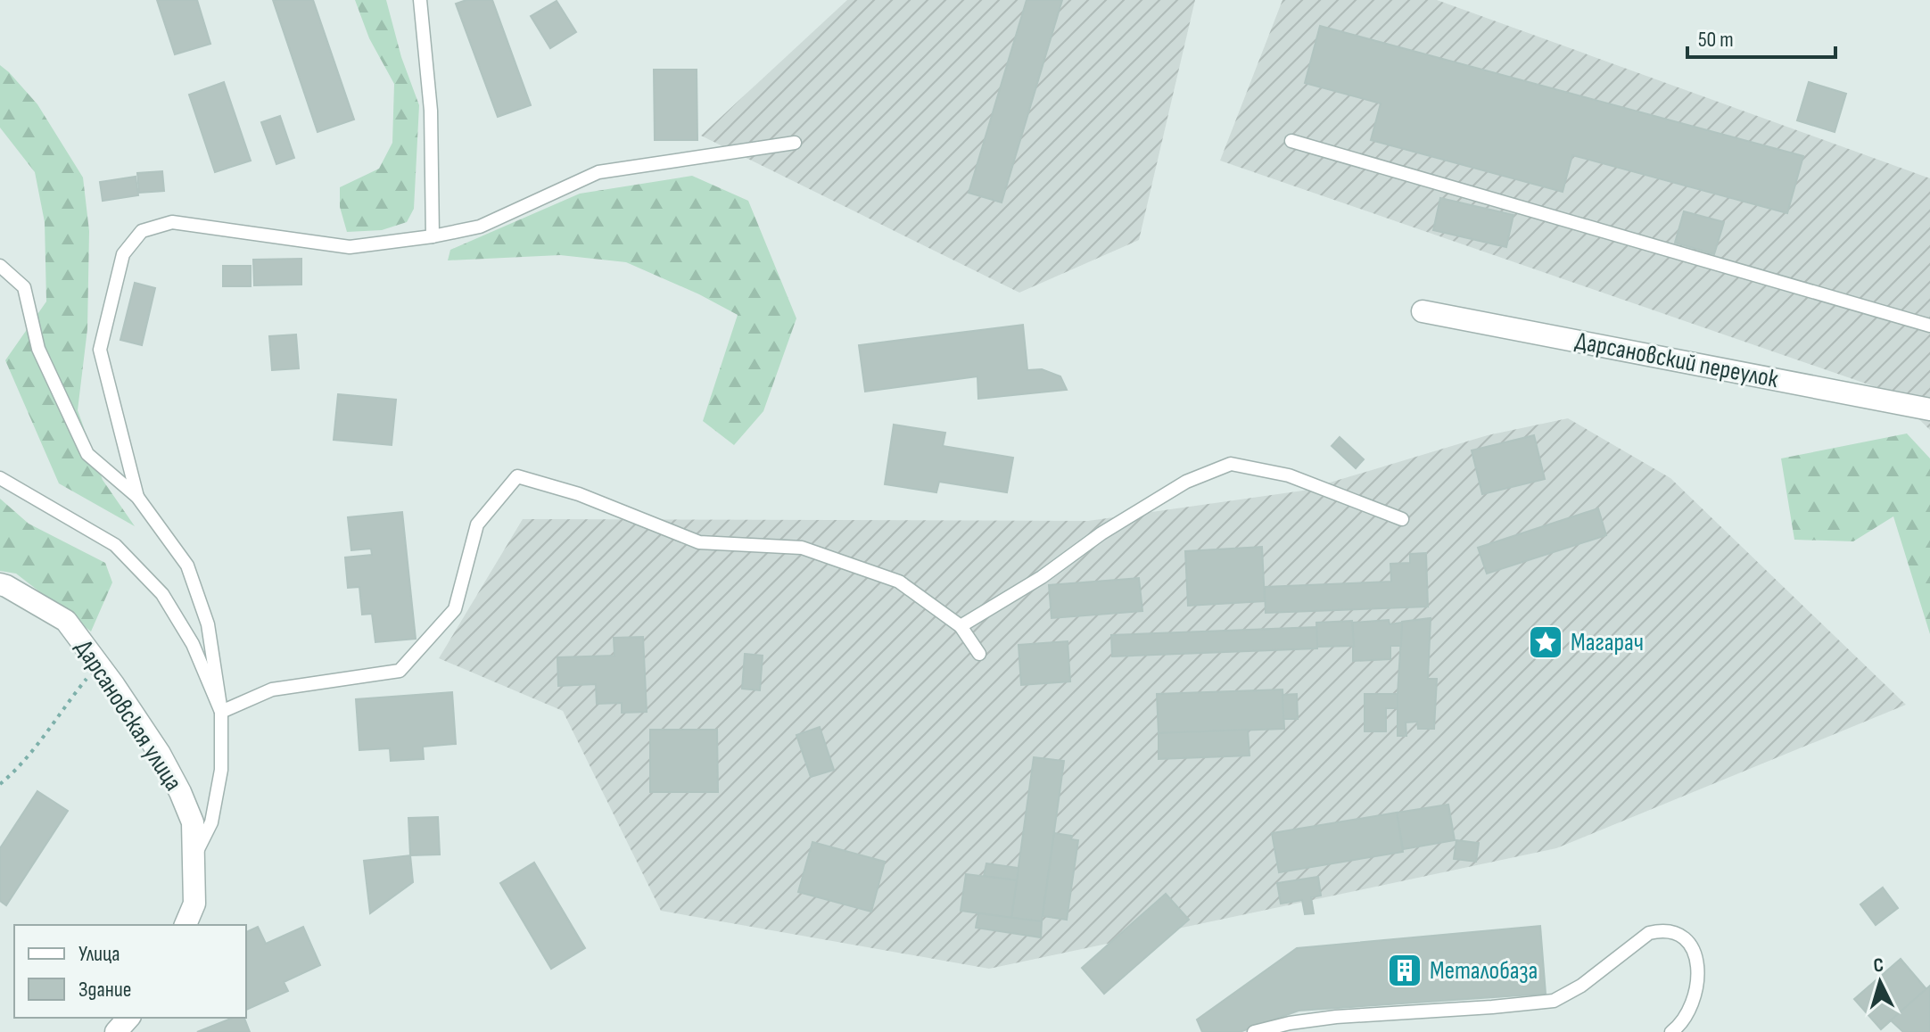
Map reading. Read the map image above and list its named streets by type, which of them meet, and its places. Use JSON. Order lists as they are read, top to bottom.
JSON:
{
  "streets": {
    "street": ["Дарсановский переулок", "Дарсановская улица"]
  },
  "places": {
    "place": ["Магарач"],
    "building": ["Металобаза"]
  },
  "legend": ["Улица", "Здание"],
  "scale_bar": "50 m",
  "north": "top"
}
